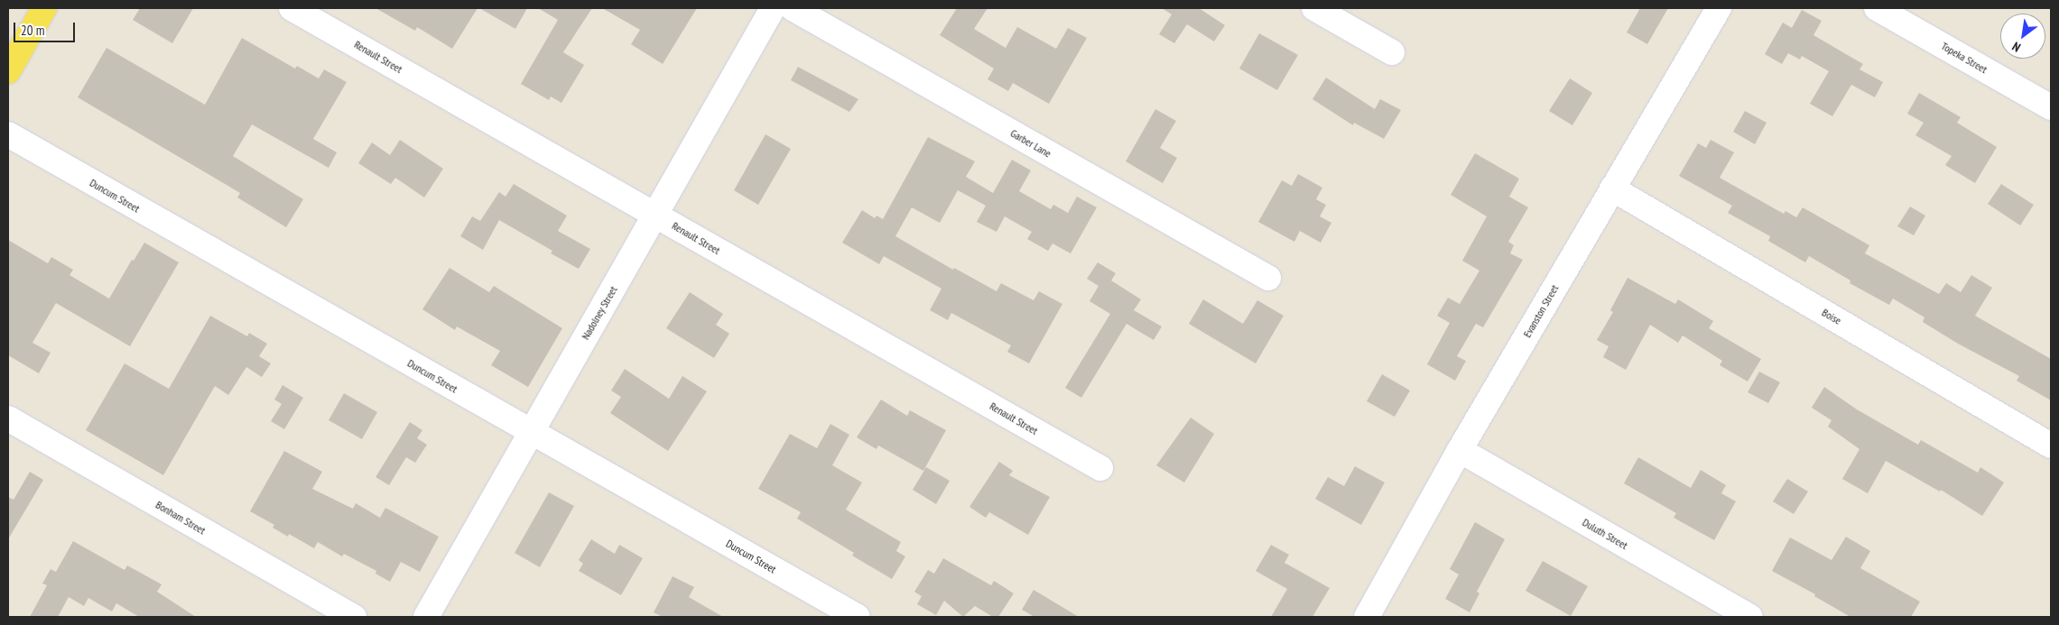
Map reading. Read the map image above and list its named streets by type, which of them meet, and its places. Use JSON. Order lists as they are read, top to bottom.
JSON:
{
  "streets": {
    "street": [
      "Renault Street",
      "Topeka Street",
      "Garber Lane",
      "Duncum Street",
      "Evanston Street",
      "Nadolney Street",
      "Boise",
      "Bonham Street",
      "Duluth Street"
    ]
  },
  "crossings": [
    ["Renault Street", "Nadolney Street"],
    ["Duncum Street", "Nadolney Street"],
    ["Evanston Street", "Boise"],
    ["Evanston Street", "Duluth Street"]
  ],
  "scale_bar": "20 m",
  "north": "bottom left"
}
